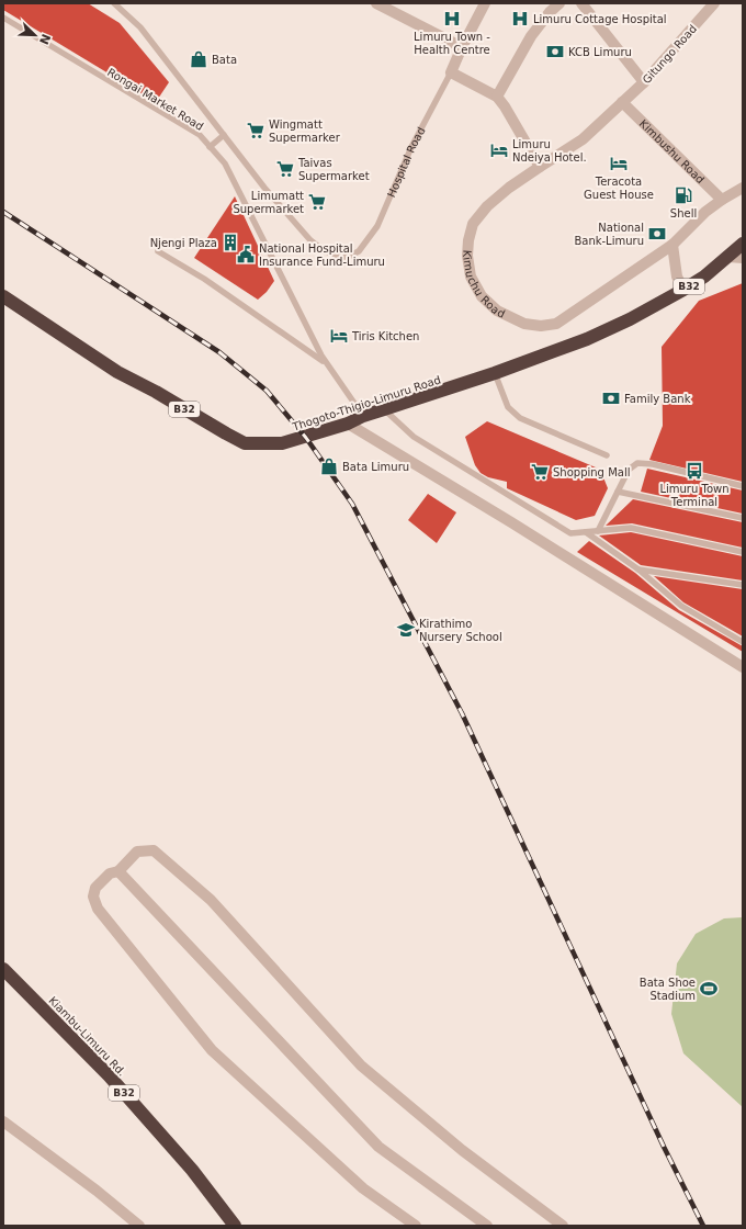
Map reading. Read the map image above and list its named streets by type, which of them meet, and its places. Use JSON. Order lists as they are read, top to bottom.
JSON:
{
  "streets": {
    "highway": ["B32", "Thogoto-Thigio-Limuru Road", "Kiambu-Limuru Rd."],
    "street": [
      "Gitungo Road",
      "Kimbushu Road",
      "Hospital Road",
      "Kimuchu Road"
    ],
    "lane": ["Rongai Market Road"]
  },
  "crossings": [
    ["Gitungo Road", "Kimbushu Road"],
    ["Gitungo Road", "Kimuchu Road"],
    ["Rongai Market Road", "Hospital Road"],
    ["Rongai Market Road", "Thogoto-Thigio-Limuru Road"],
    ["Kimbushu Road", "Kimuchu Road"]
  ],
  "places": {
    "hospital": ["Limuru Town - Health Centre", "Limuru Cottage Hospital"],
    "bank": ["KCB Limuru", "National Bank-Limuru", "Family Bank"],
    "shop": ["Bata", "Bata Limuru"],
    "supermarket": [
      "Wingmatt Supermarker",
      "Taivas Supermarket",
      "Limumatt Supermarket",
      "Shopping Mall"
    ],
    "hotel": ["Limuru Ndeiya Hotel.", "Teracota Guest House", "Tiris Kitchen"],
    "fuel station": ["Shell"],
    "building": ["Njengi Plaza"],
    "public building": ["National Hospital Insurance Fund-Limuru"],
    "bus stop": ["Limuru Town Terminal"],
    "school or university": ["Kirathimo Nursery School"],
    "sports": ["Bata Shoe Stadium"]
  },
  "north": "bottom right"
}
